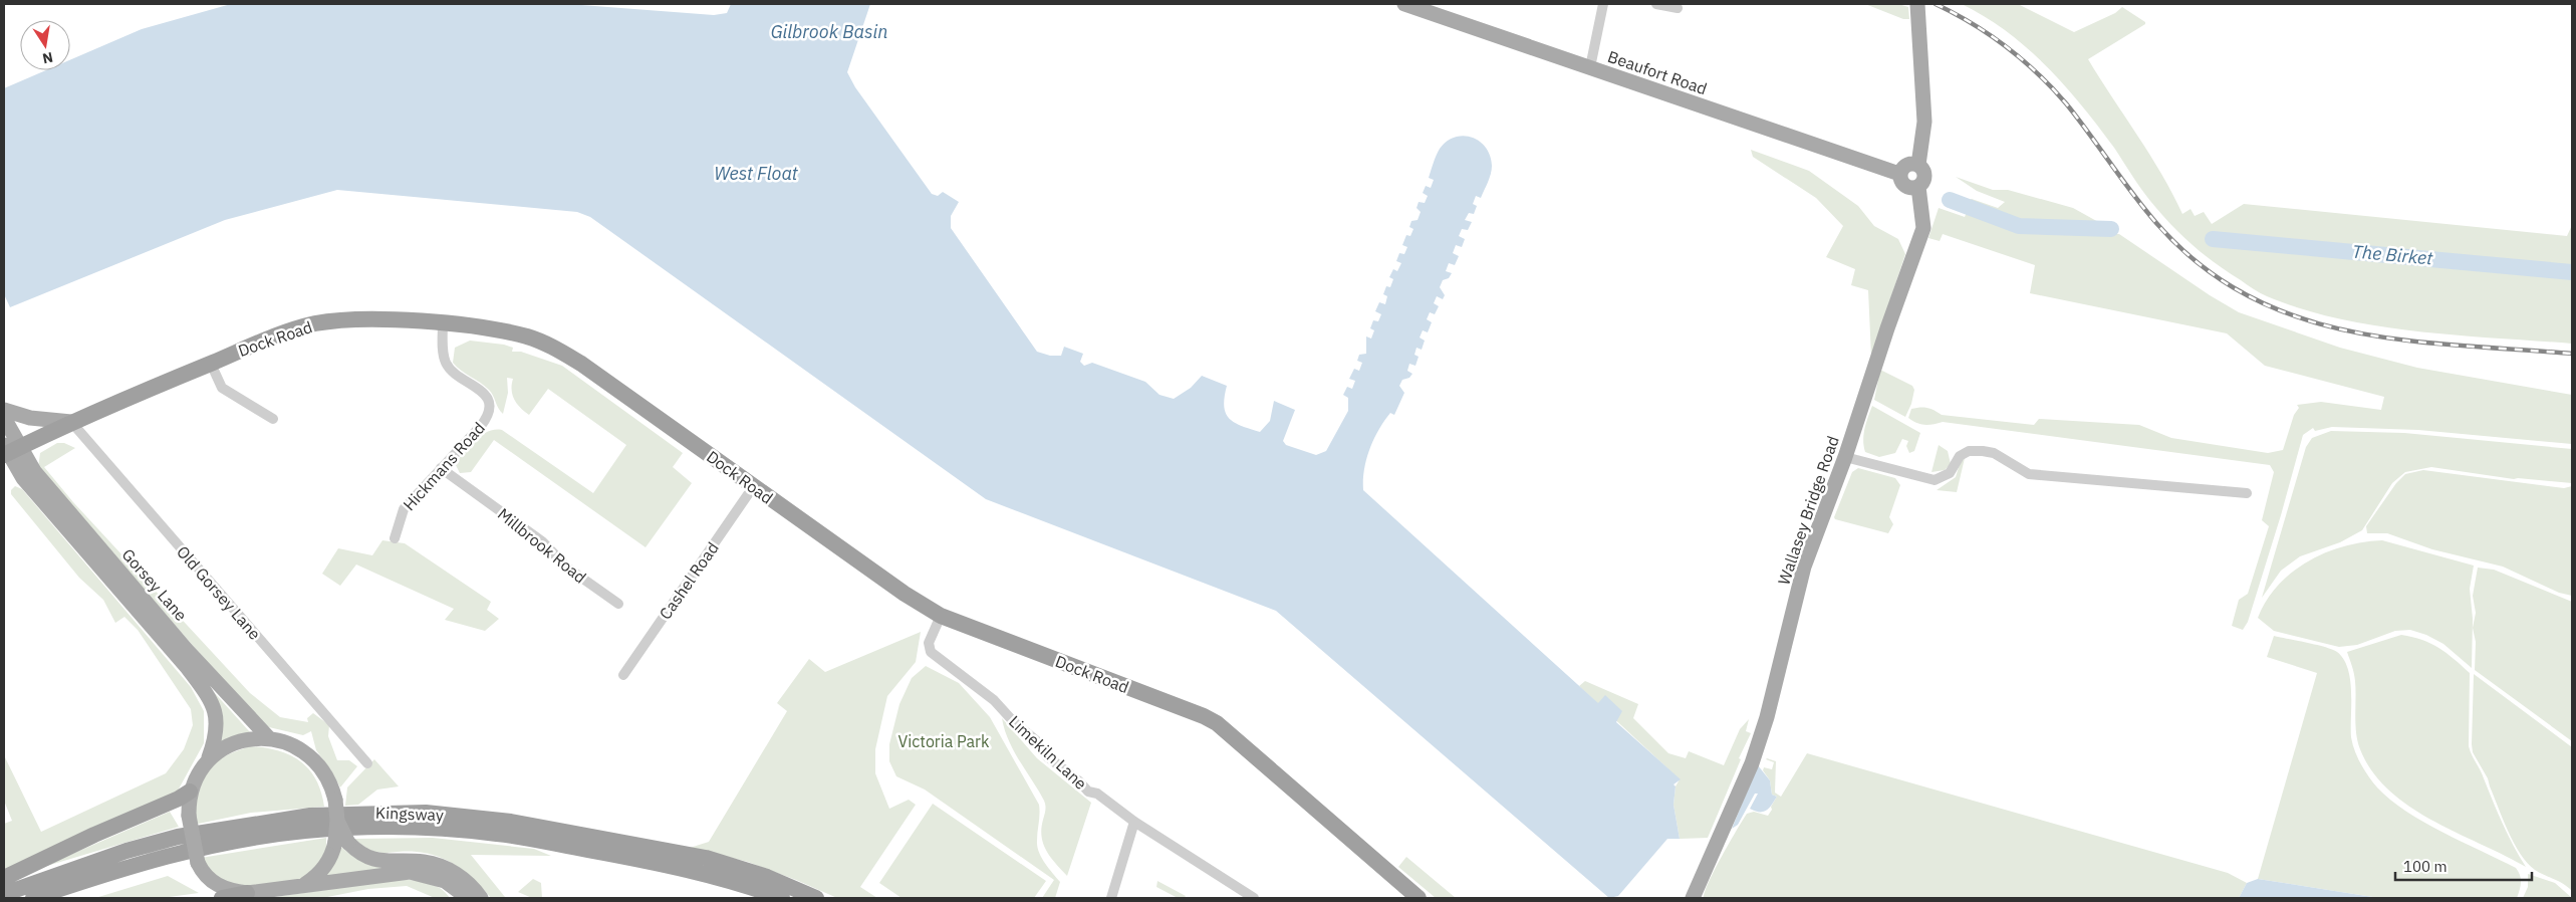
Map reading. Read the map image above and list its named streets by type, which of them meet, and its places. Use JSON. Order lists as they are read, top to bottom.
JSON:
{
  "streets": {
    "highway": ["Dock Road", "Kingsway"],
    "main road": ["Beaufort Road", "Wallasey Bridge Road", "Gorsey Lane"],
    "street": [
      "Hickmans Road",
      "Millbrook Road",
      "Cashel Road",
      "Old Gorsey Lane",
      "Limekiln Lane"
    ]
  },
  "crossings": [
    ["Beaufort Road", "Wallasey Bridge Road"],
    ["Dock Road", "Hickmans Road"],
    ["Dock Road", "Cashel Road"],
    ["Dock Road", "Gorsey Lane"],
    ["Dock Road", "Old Gorsey Lane"],
    ["Dock Road", "Limekiln Lane"],
    ["Hickmans Road", "Millbrook Road"]
  ],
  "water": ["Gilbrook Basin", "West Float", "The Birket"],
  "parks": ["Victoria Park"],
  "scale_bar": "100 m",
  "north": "bottom"
}
